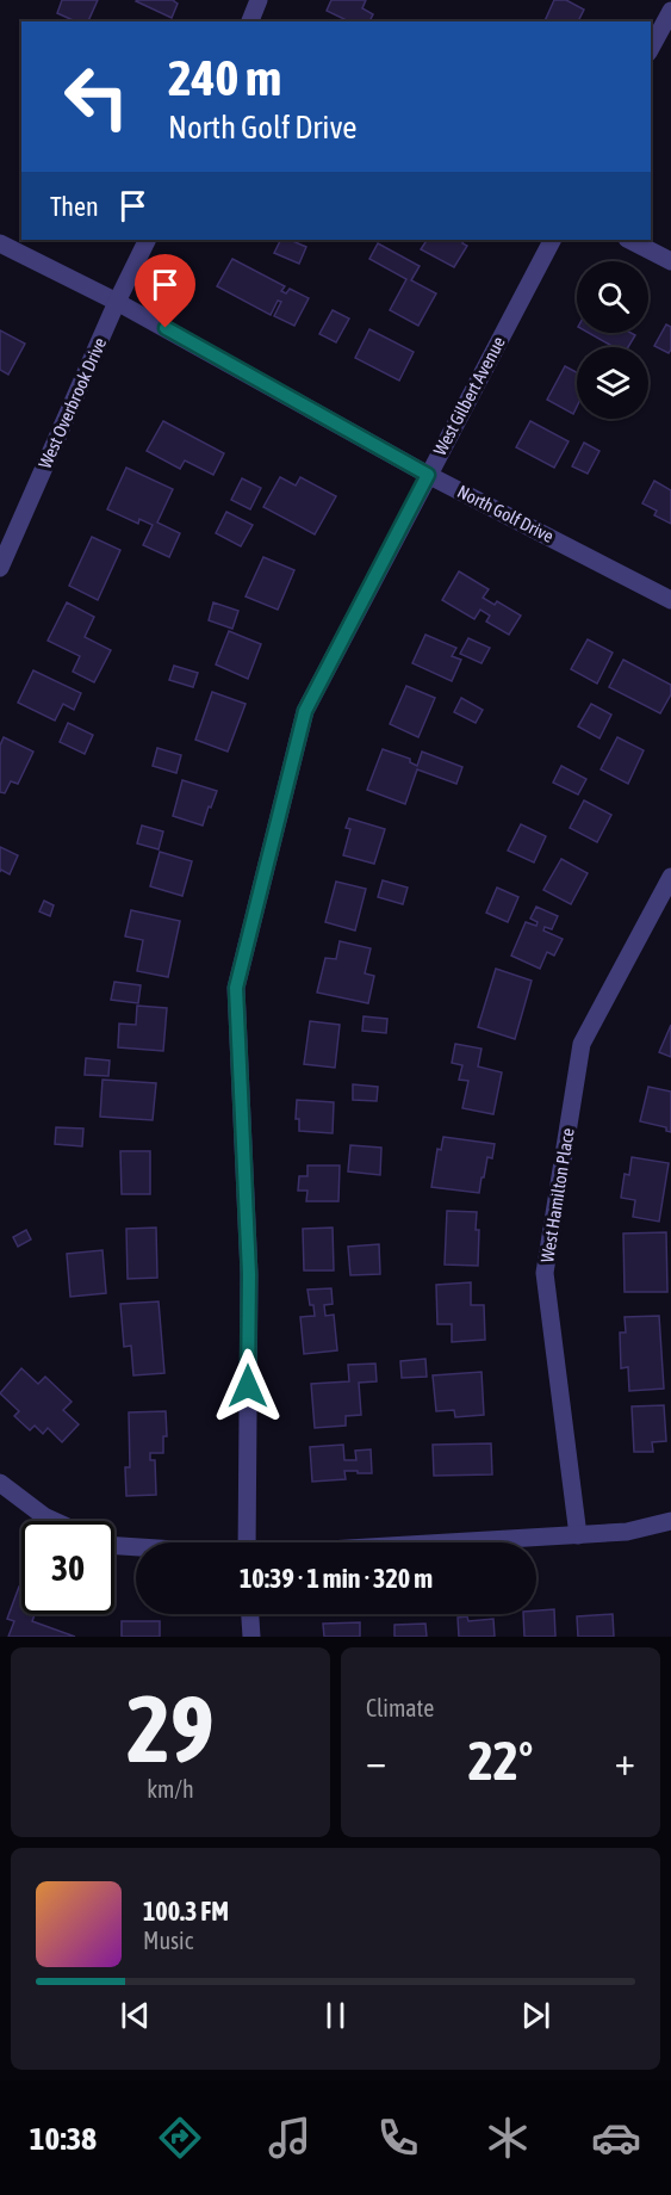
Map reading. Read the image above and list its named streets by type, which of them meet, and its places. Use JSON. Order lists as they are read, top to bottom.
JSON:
{
  "streets": {
    "street": [
      "West Gilbert Avenue",
      "West Overbrook Drive",
      "North Golf Drive",
      "West Hamilton Place"
    ]
  },
  "crossings": [
    ["West Gilbert Avenue", "North Golf Drive"],
    ["West Overbrook Drive", "North Golf Drive"]
  ],
  "page": {
    "turn": ["240 m", "North Golf Drive"],
    "then": "Then",
    "limit": "30",
    "trip": "10:39 · 1 min · 320 m",
    "tile": [
      ["29", "km/h"],
      "Climate"
    ],
    "heat": ["−", "22°", "+"],
    "song": ["100.3 FM", "Music"],
    "tabs": "10:38"
  }
}
